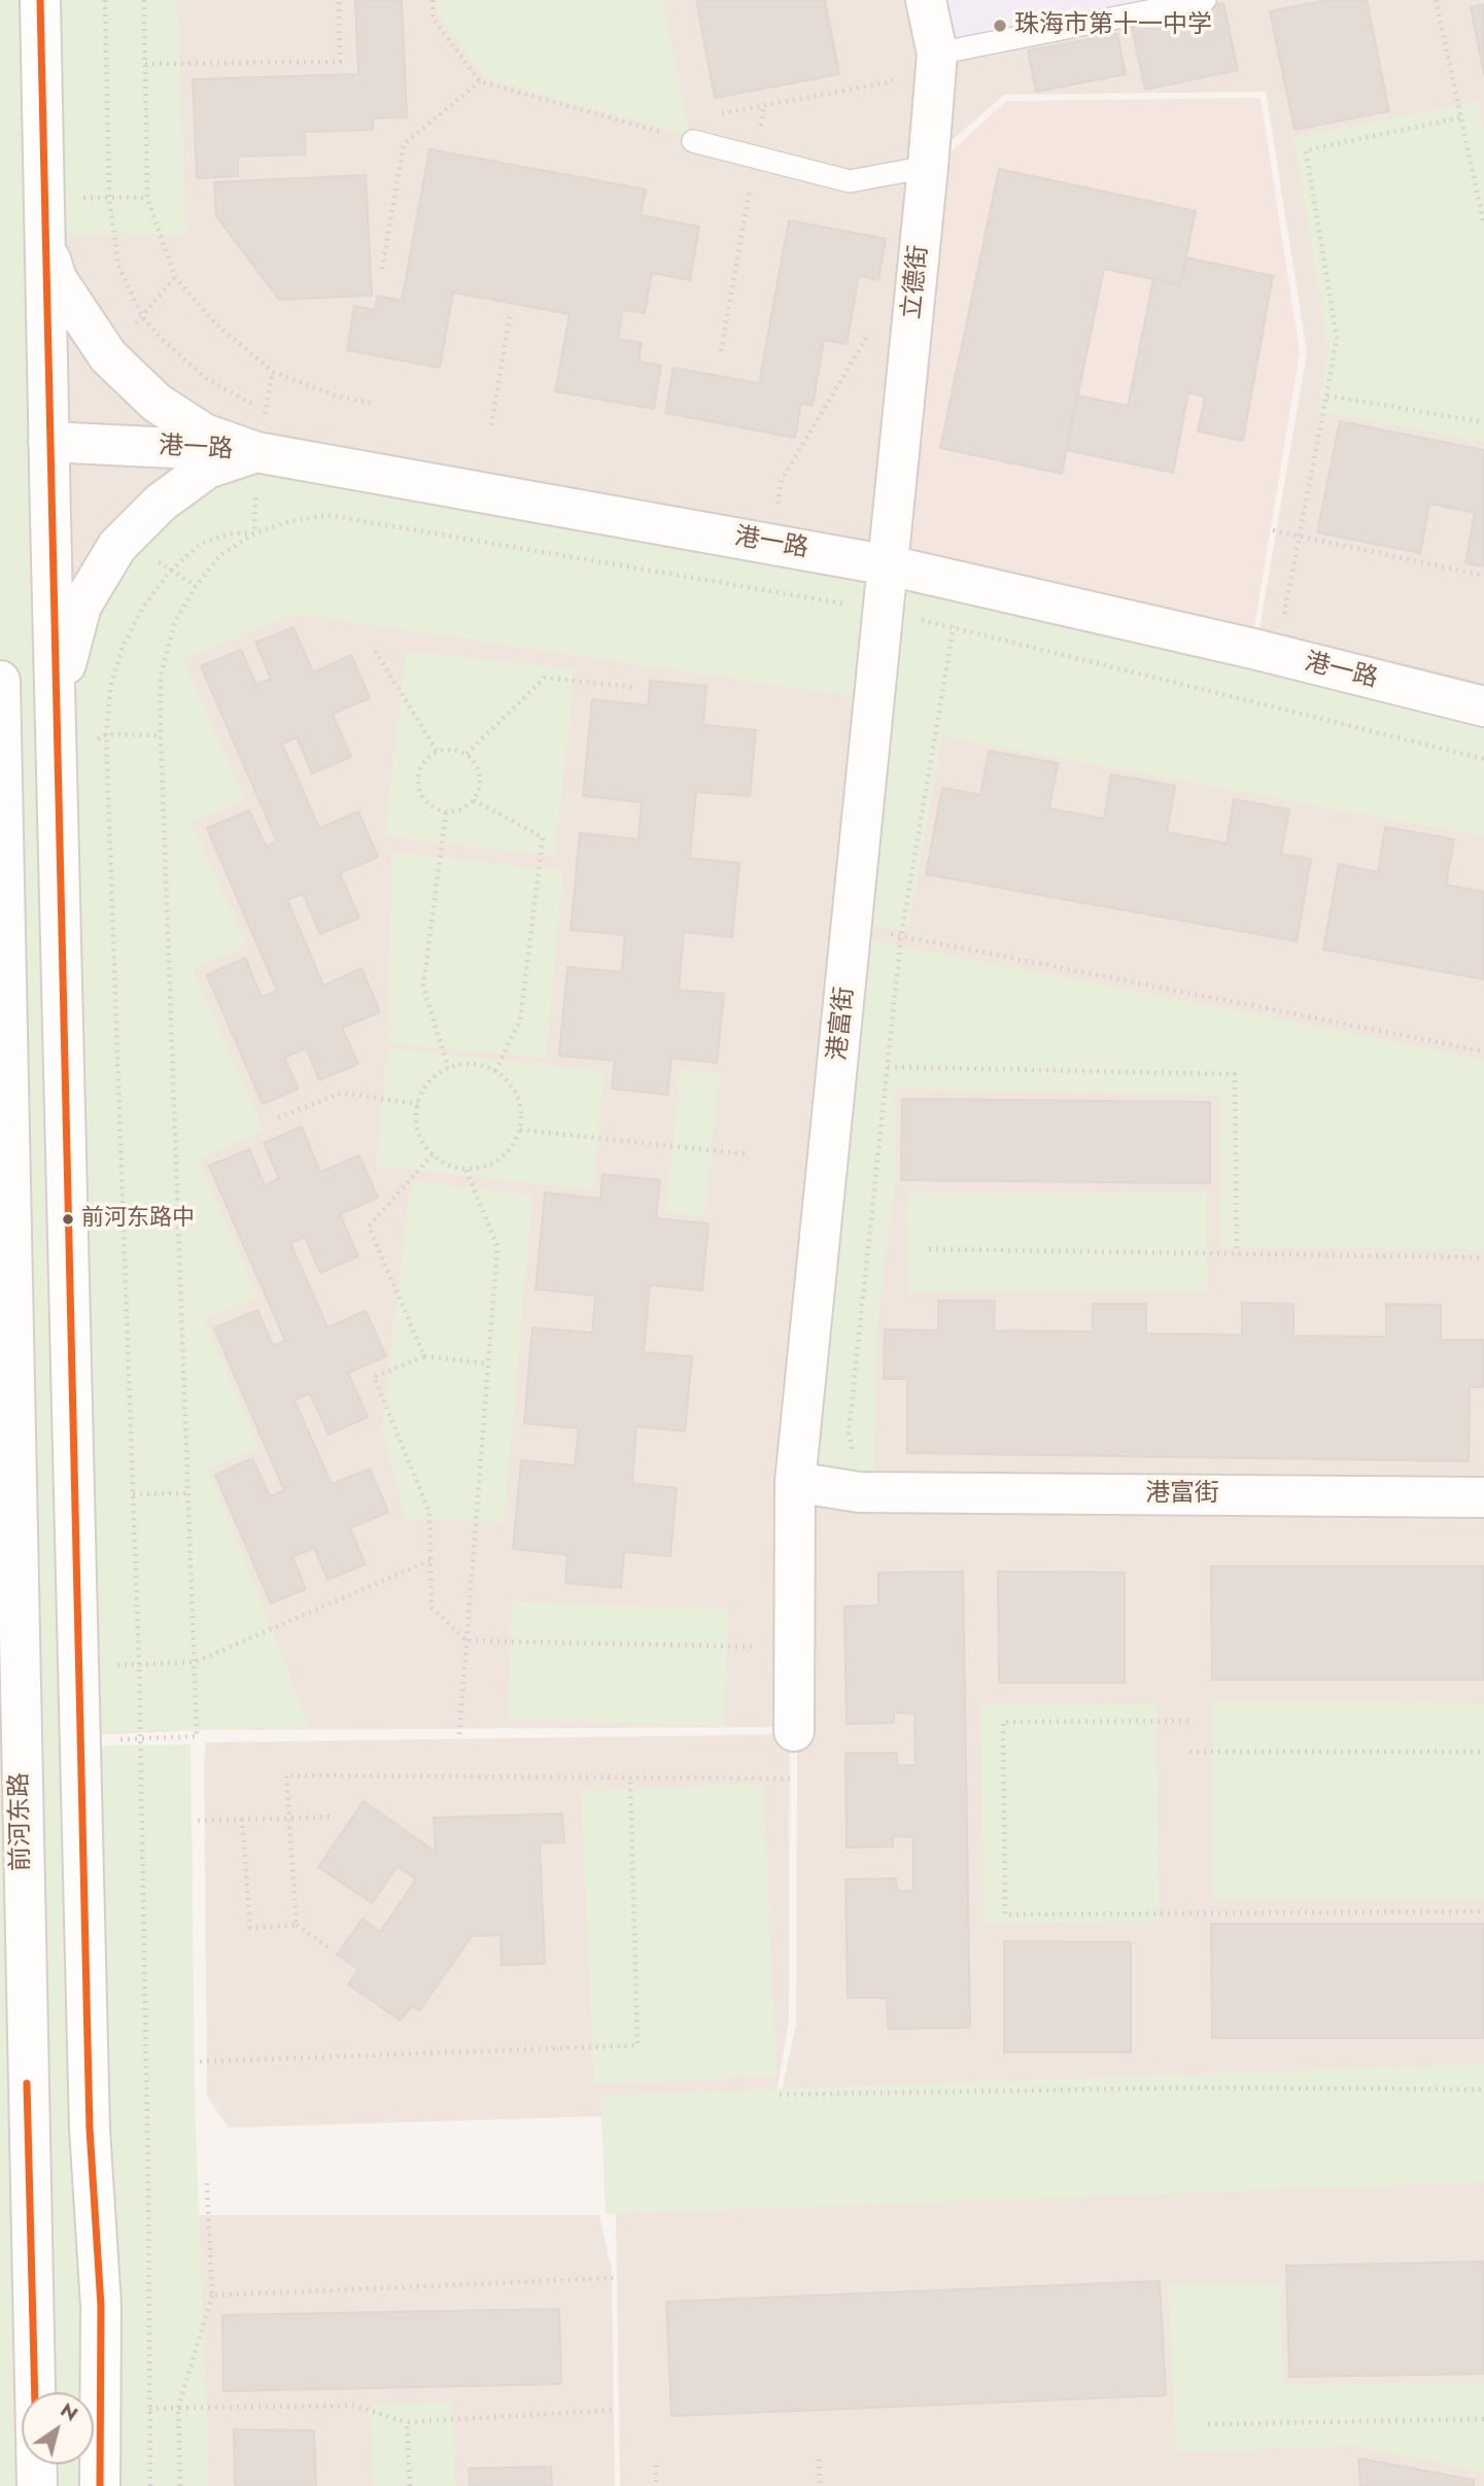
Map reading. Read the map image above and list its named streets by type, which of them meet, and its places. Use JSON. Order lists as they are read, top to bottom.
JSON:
{
  "streets": {
    "main road": [
      "立德街",
      "港一路",
      "港富街",
      "前河东路"
    ]
  },
  "crossings": [
    ["立德街", "港一路"],
    ["立德街", "港富街"],
    ["港一路", "港富街"]
  ],
  "places": ["珠海市第十一中学", "前河东路中"],
  "north": "top right"
}
